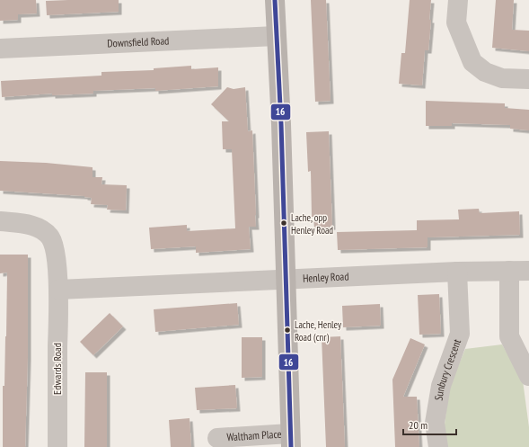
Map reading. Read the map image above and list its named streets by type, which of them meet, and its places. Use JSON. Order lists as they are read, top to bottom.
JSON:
{
  "streets": {
    "street": [
      "Downsfield Road",
      "Henley Road",
      "Edwards Road",
      "Sunbury Crescent",
      "Waltham Place"
    ]
  },
  "crossings": [
    ["Henley Road", "Edwards Road"],
    ["Henley Road", "Sunbury Crescent"]
  ],
  "places": ["Lache, opp Henley Road", "Lache, Henley Road (cnr)"],
  "lines": ["transit line 16"],
  "scale_bar": "20 m"
}
